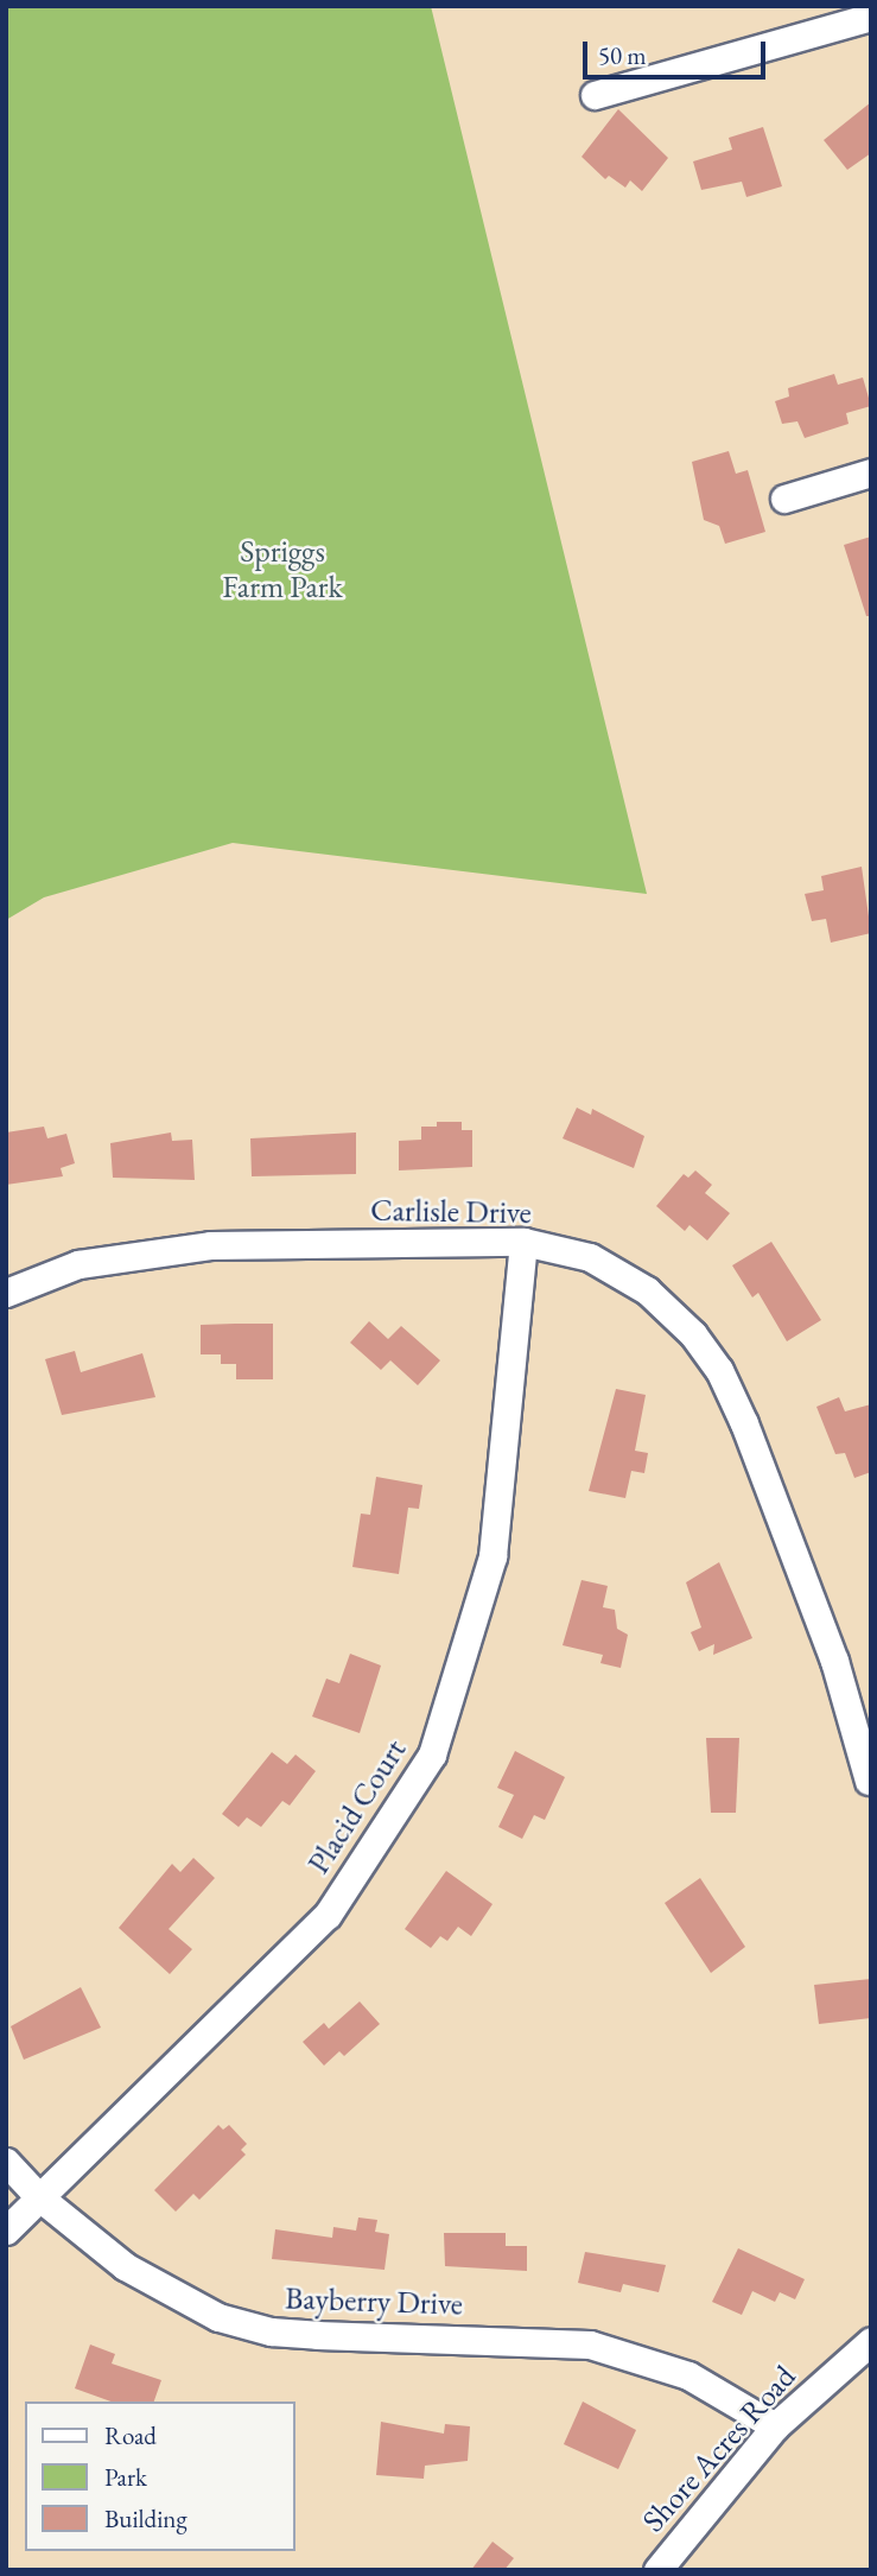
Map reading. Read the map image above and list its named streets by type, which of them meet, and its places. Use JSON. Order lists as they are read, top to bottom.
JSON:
{
  "streets": {
    "street": [
      "Carlisle Drive",
      "Placid Court",
      "Bayberry Drive",
      "Shore Acres Road"
    ]
  },
  "crossings": [
    ["Carlisle Drive", "Placid Court"],
    ["Placid Court", "Bayberry Drive"],
    ["Bayberry Drive", "Shore Acres Road"]
  ],
  "parks": ["Spriggs Farm Park"],
  "legend": ["Road", "Park", "Building"],
  "scale_bar": "50 m"
}
